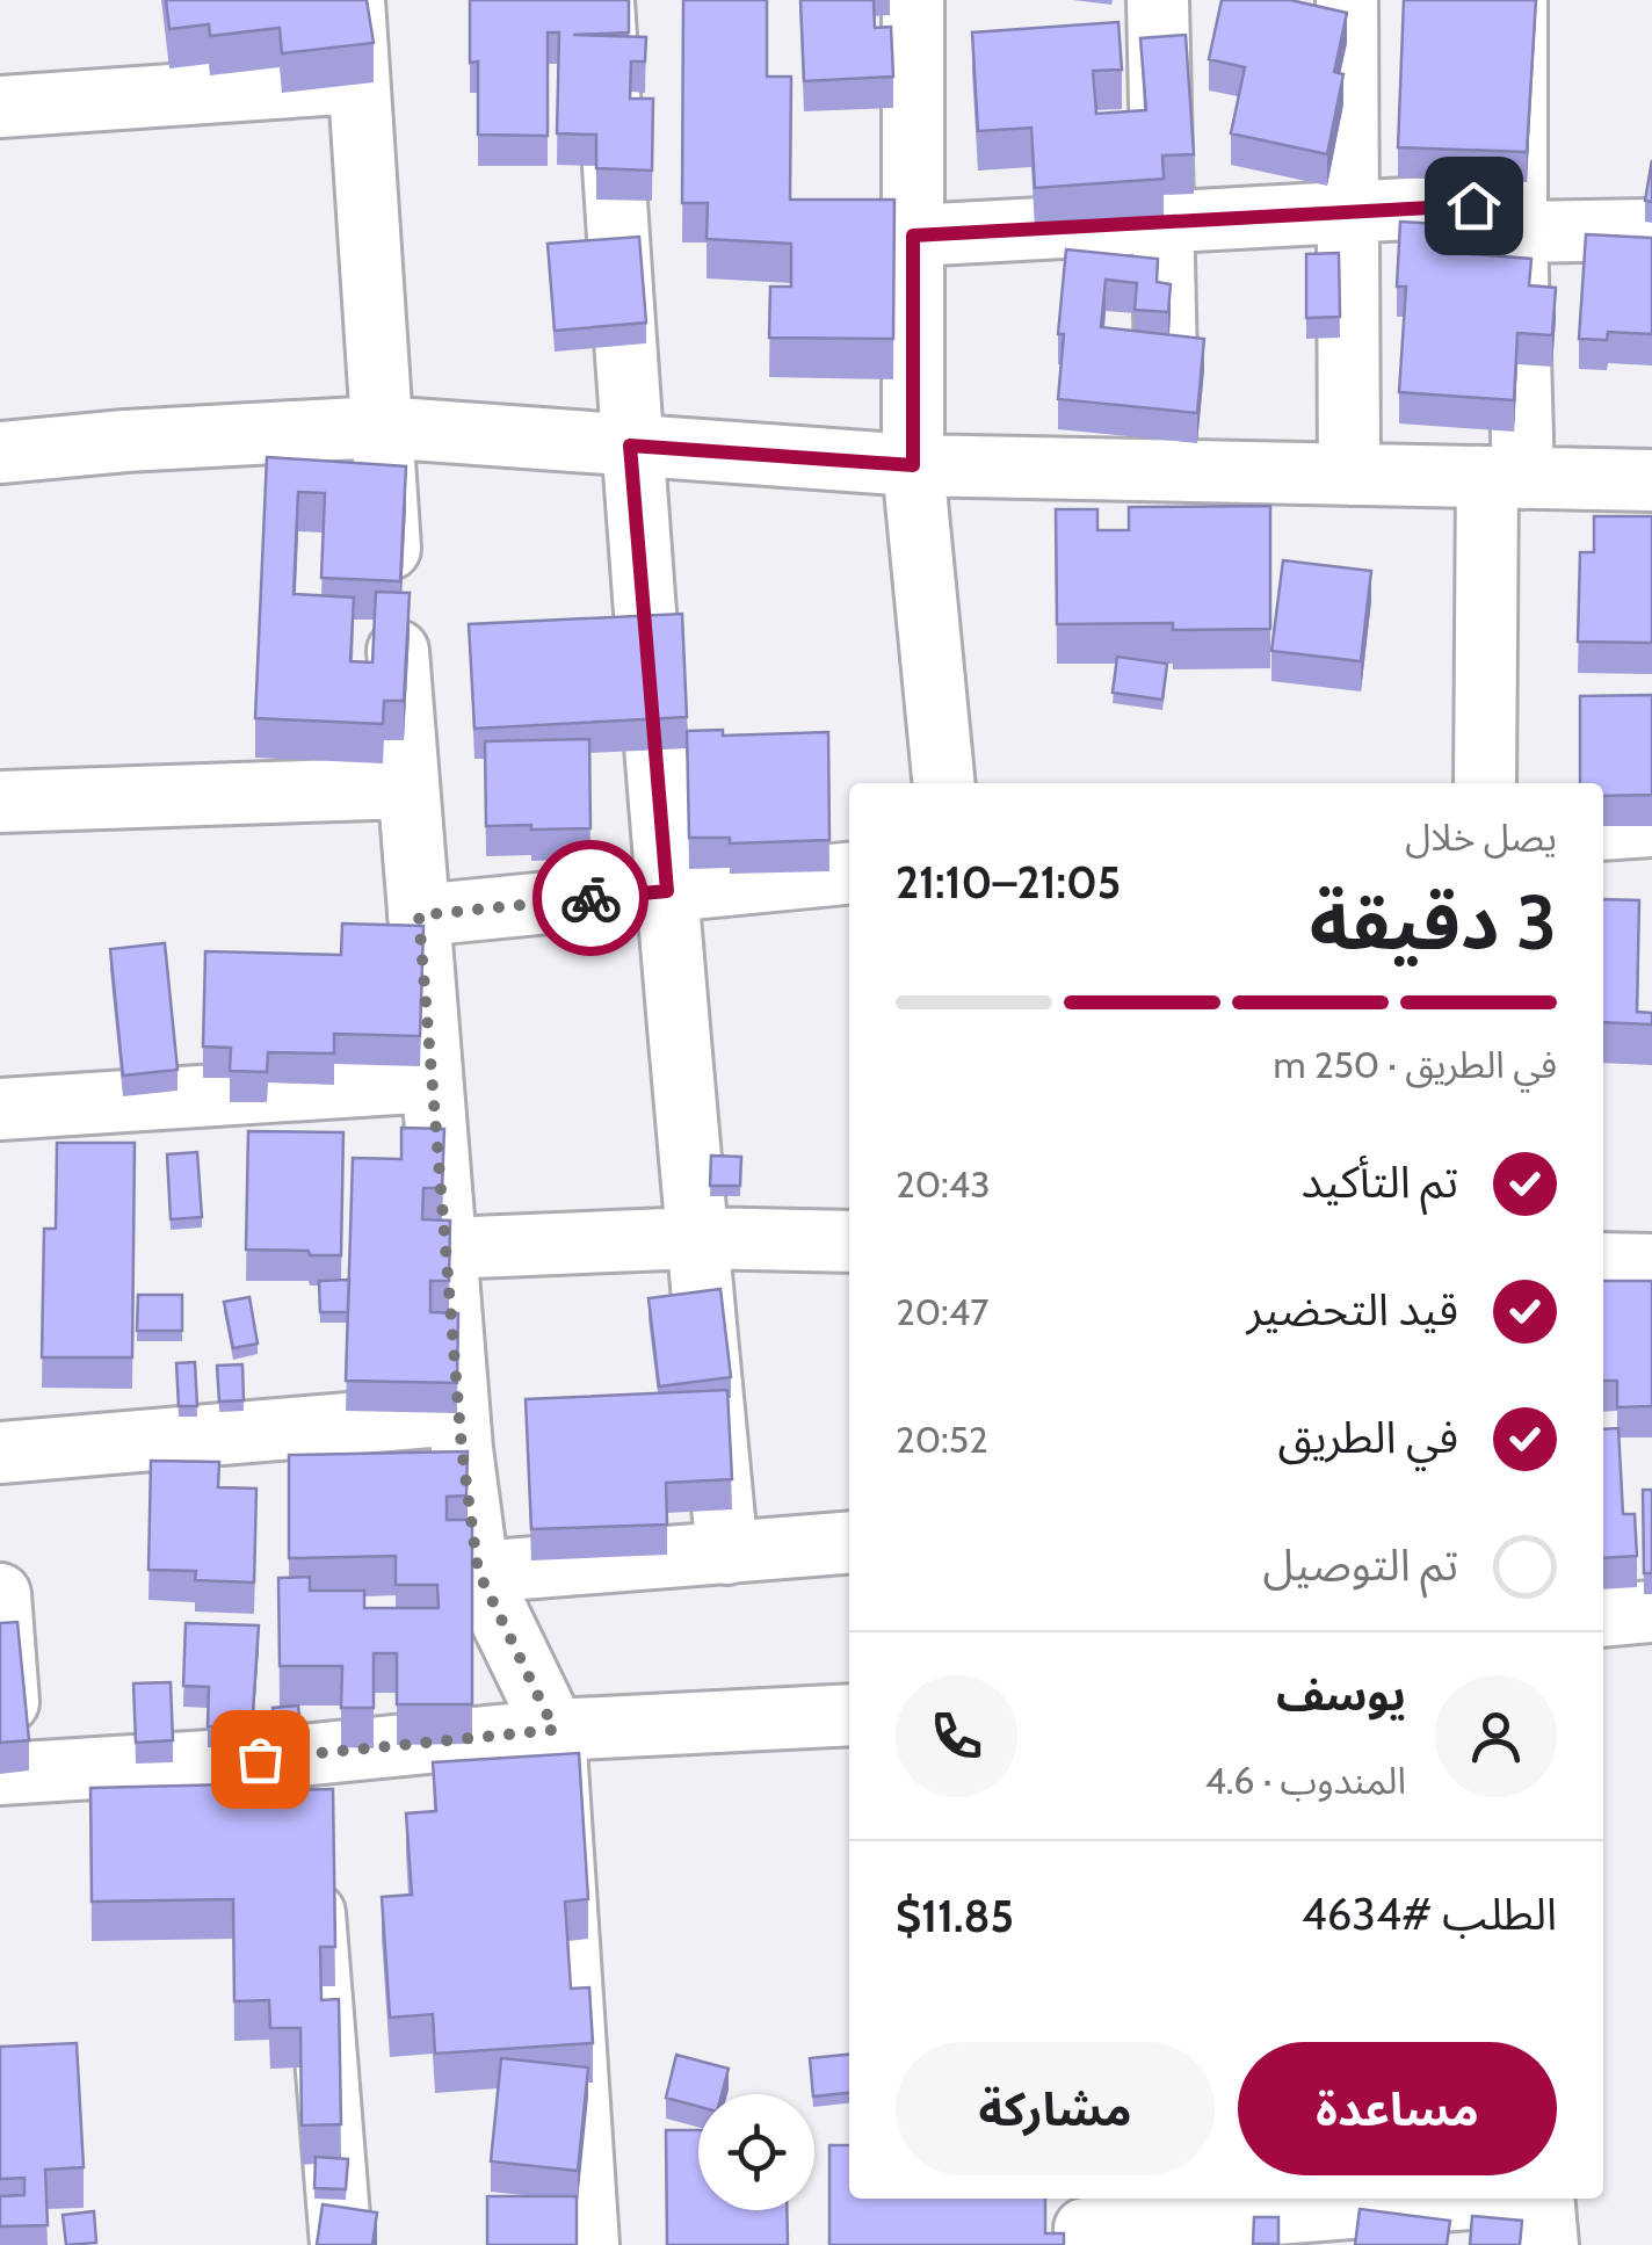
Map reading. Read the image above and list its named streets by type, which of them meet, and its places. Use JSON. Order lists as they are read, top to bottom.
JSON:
{
  "page": {
    "heading": ["3 دقيقة", "يصل خلال", "21:05–21:10"],
    "panel": [
      "يوسف",
      "المندوب · 4.6",
      "الطلب #4634",
      "$11.85"
    ],
    "bar": "في الطريق · 250 m",
    "list": [
      ["تم التأكيد", "20:43"],
      ["قيد التحضير", "20:47"],
      ["في الطريق", "20:52"],
      "تم التوصيل"
    ],
    "buttons": ["مساعدة", "مشاركة"]
  }
}
